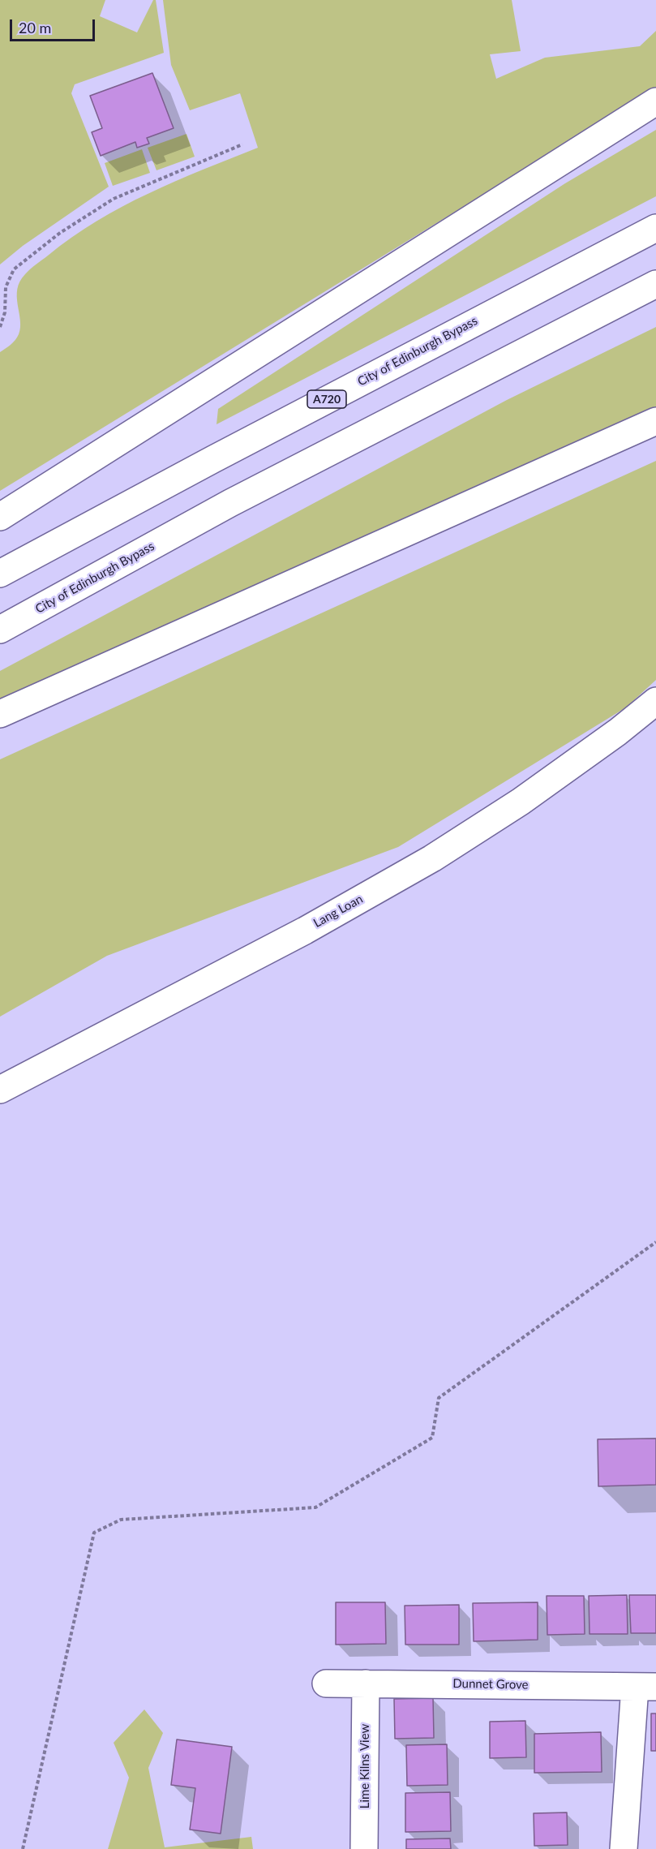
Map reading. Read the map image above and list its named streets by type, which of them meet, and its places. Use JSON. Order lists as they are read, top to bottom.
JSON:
{
  "streets": {
    "main road": [
      "City of Edinburgh Bypass",
      "A720",
      "Lang Loan",
      "Dunnet Grove",
      "Lime Kilns View"
    ]
  },
  "crossings": [
    ["Dunnet Grove", "Lime Kilns View"]
  ],
  "scale_bar": "20 m"
}
